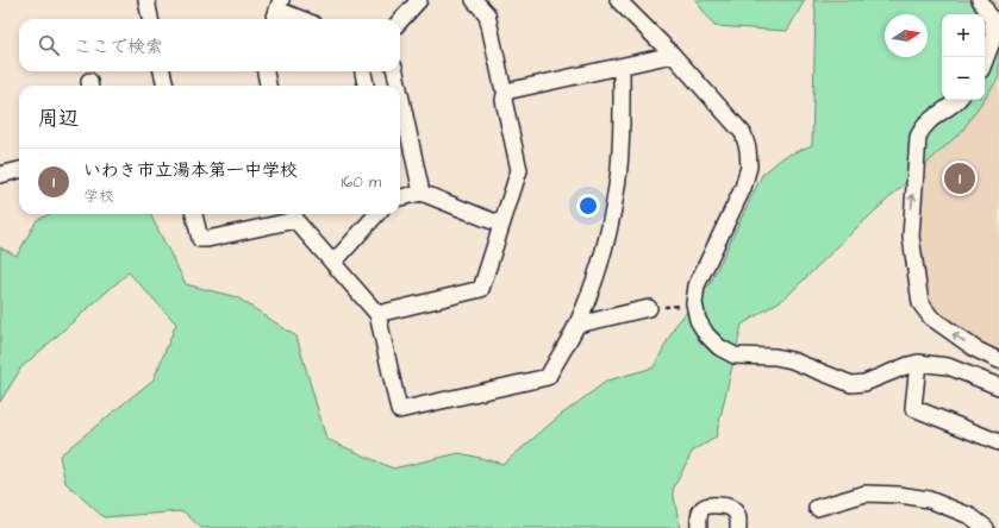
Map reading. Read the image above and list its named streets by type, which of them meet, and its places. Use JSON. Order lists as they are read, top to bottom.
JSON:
{
  "north": "right",
  "page": {
    "map_buttons": ["+", "−"],
    "search": "ここで検索",
    "heading": "周辺",
    "list": [
      {
        "mark": "1",
        "name": "いわき市立湯本第一中学校",
        "note": "学校",
        "value": "160 m"
      }
    ],
    "pins": "1"
  }
}
